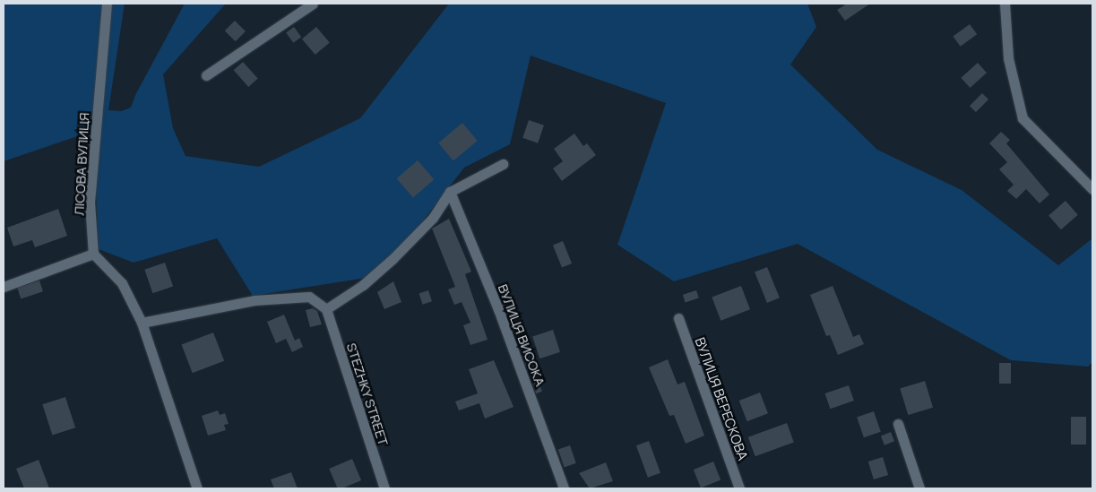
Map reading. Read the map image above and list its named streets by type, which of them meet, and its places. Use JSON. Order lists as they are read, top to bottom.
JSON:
{
  "streets": {
    "street": [
      "ЛІСОВА ВУЛИЦЯ",
      "ВУЛИЦЯ ВИСОКА",
      "STEZHKY STREET",
      "ВУЛИЦЯ ВЕРЕСКОВА"
    ]
  }
}
